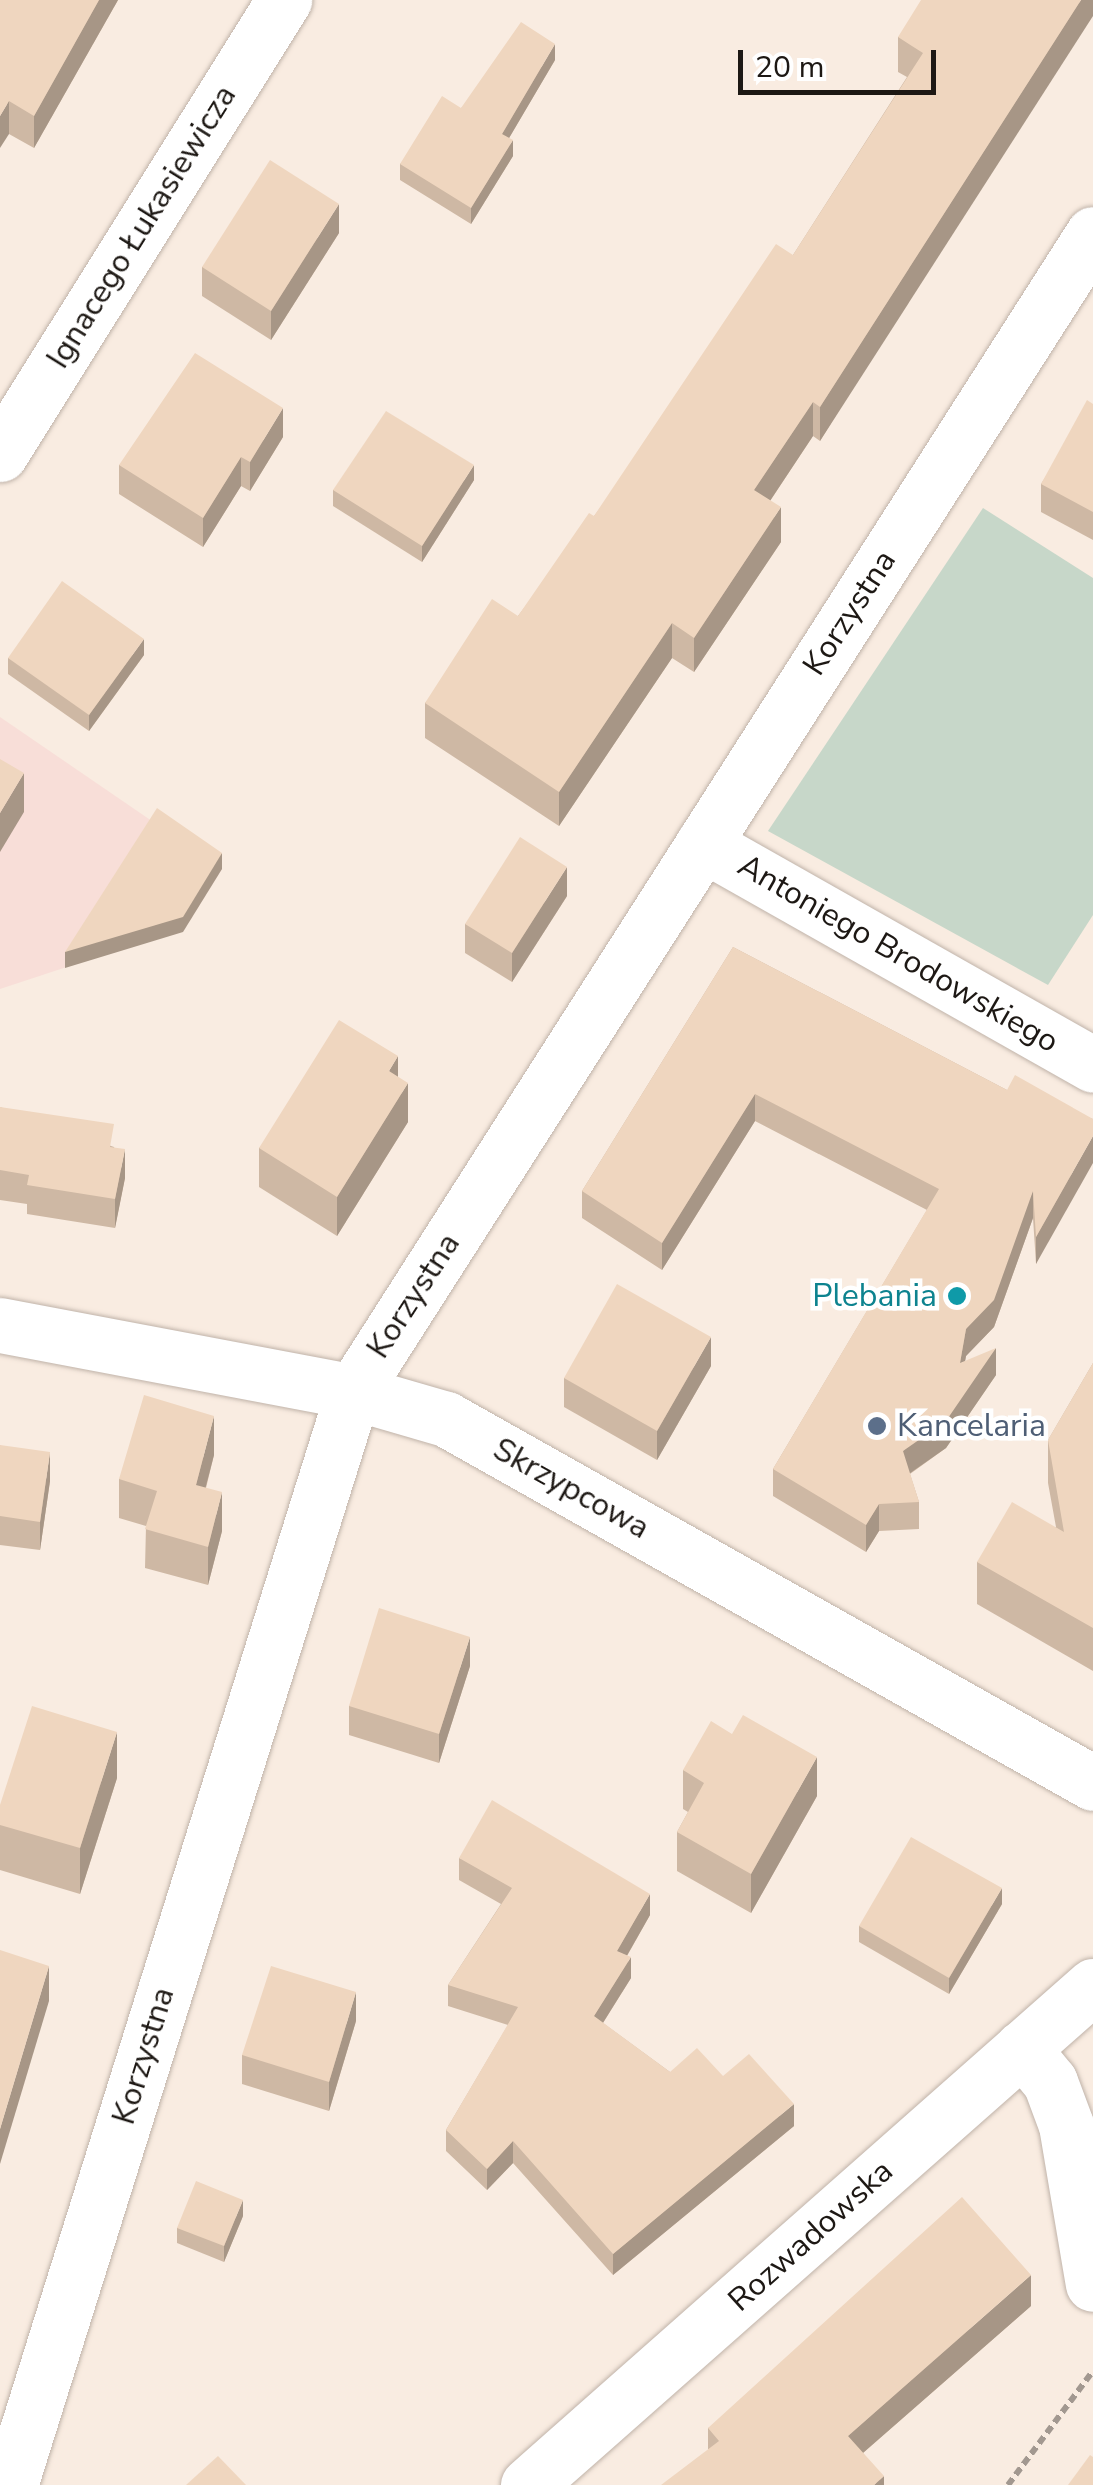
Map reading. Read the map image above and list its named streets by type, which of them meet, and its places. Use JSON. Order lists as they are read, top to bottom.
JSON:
{
  "streets": {
    "street": [
      "Ignacego Łukasiewicza",
      "Korzystna",
      "Antoniego Brodowskiego",
      "Skrzypcowa",
      "Rozwadowska"
    ]
  },
  "crossings": [
    ["Korzystna", "Antoniego Brodowskiego"],
    ["Korzystna", "Skrzypcowa"]
  ],
  "places": ["Plebania", "Kancelaria"],
  "scale_bar": "20 m"
}
